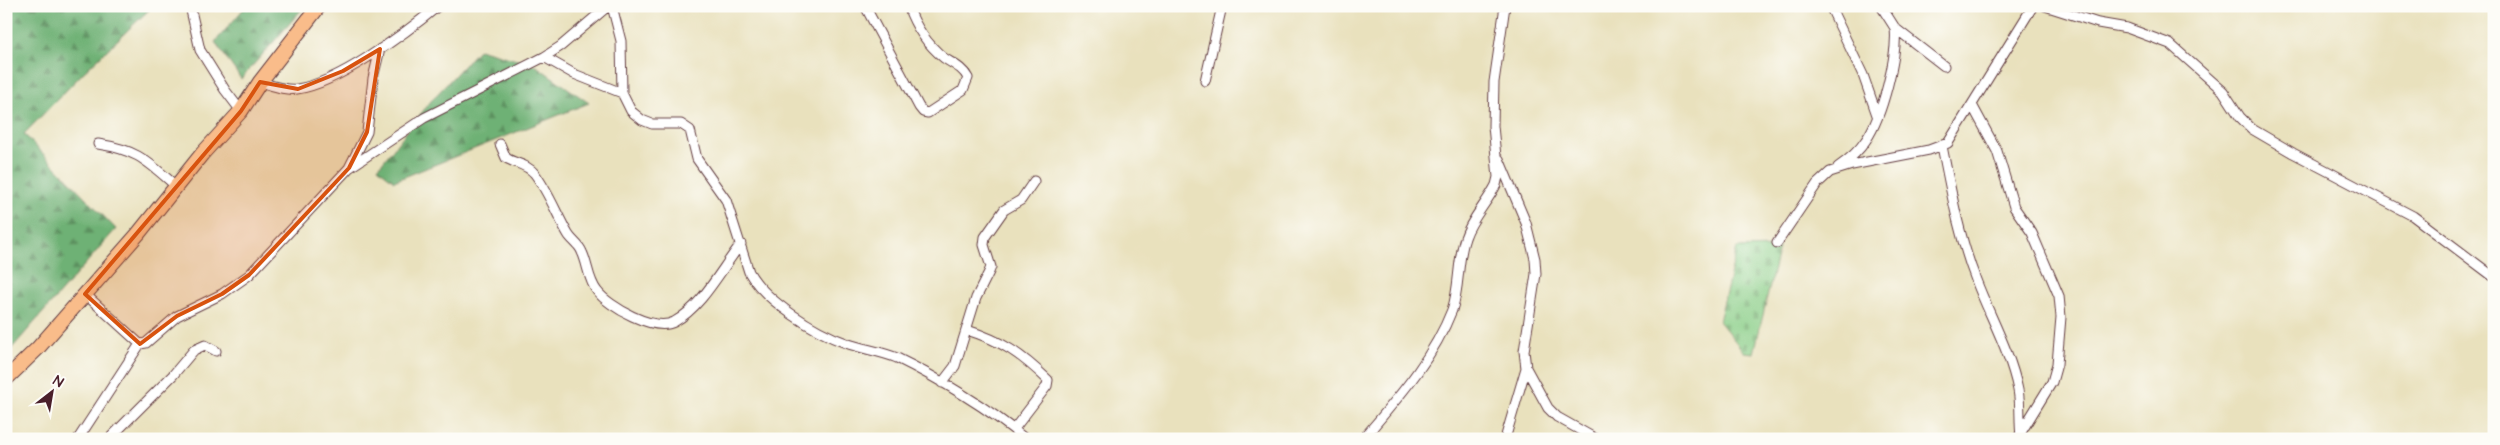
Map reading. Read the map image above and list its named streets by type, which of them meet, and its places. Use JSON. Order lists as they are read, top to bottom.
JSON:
{
  "north": "top right"
}
